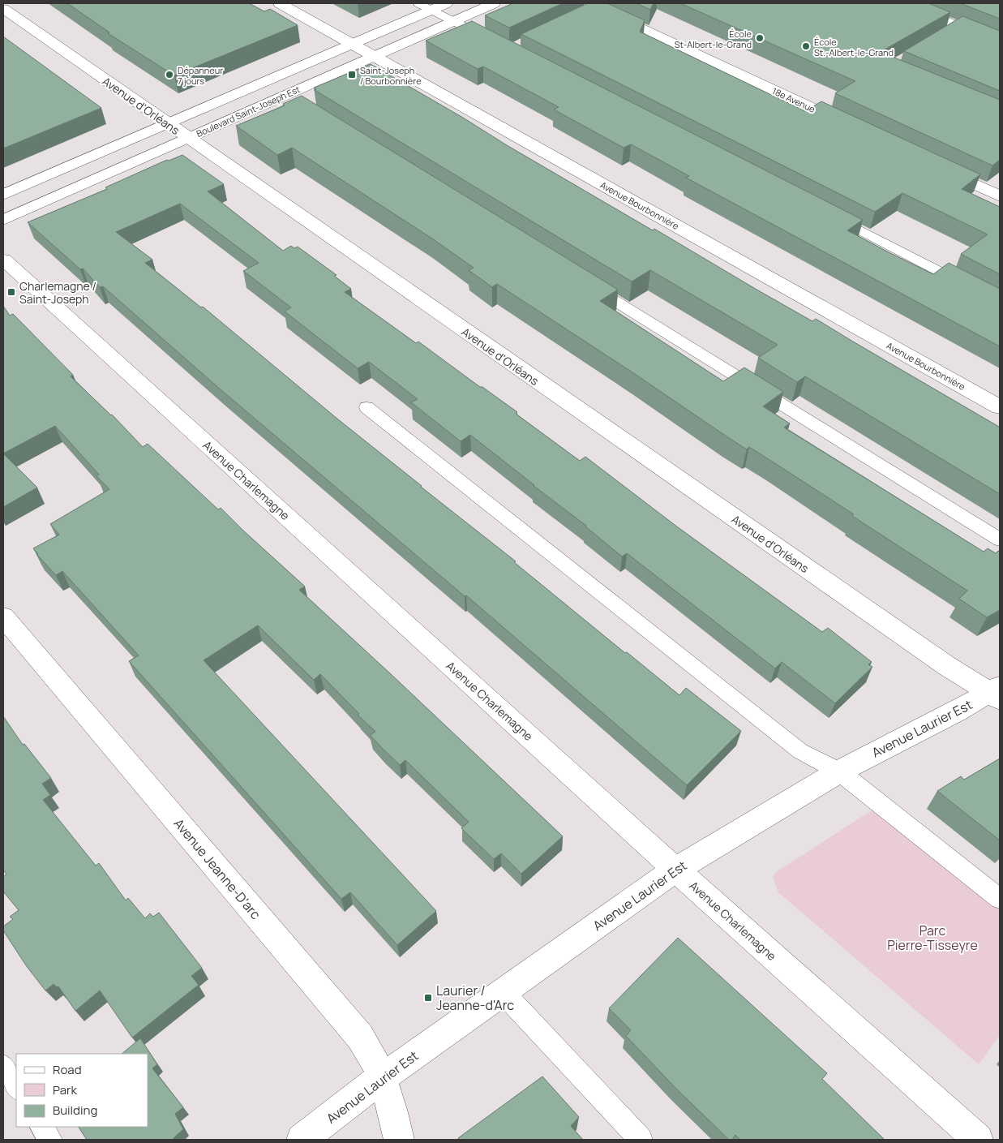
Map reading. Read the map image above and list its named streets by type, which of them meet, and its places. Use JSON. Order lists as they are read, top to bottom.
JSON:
{
  "streets": {
    "street": [
      "18e Avenue",
      "Avenue d'Orléans",
      "Boulevard Saint-Joseph Est",
      "Avenue Bourbonnière",
      "Avenue Charlemagne",
      "Avenue Laurier Est",
      "Avenue Jeanne-D'arc"
    ]
  },
  "crossings": [
    ["Avenue d'Orléans", "Boulevard Saint-Joseph Est"],
    ["Avenue d'Orléans", "Avenue Laurier Est"],
    ["Boulevard Saint-Joseph Est", "Avenue Bourbonnière"],
    ["Avenue Charlemagne", "Avenue Laurier Est"],
    ["Avenue Laurier Est", "Avenue Jeanne-D'arc"]
  ],
  "parks": ["Parc Pierre-Tisseyre"],
  "places": {
    "other": ["École St-Albert-le-Grand", "École St.-Albert-le-Grand", "Dépanneur 7 jours"],
    "transit": ["Saint-Joseph / Bourbonnière", "Charlemagne / Saint-Joseph", "Laurier / Jeanne-d'Arc"]
  },
  "legend": ["Road", "Park", "Building"]
}
